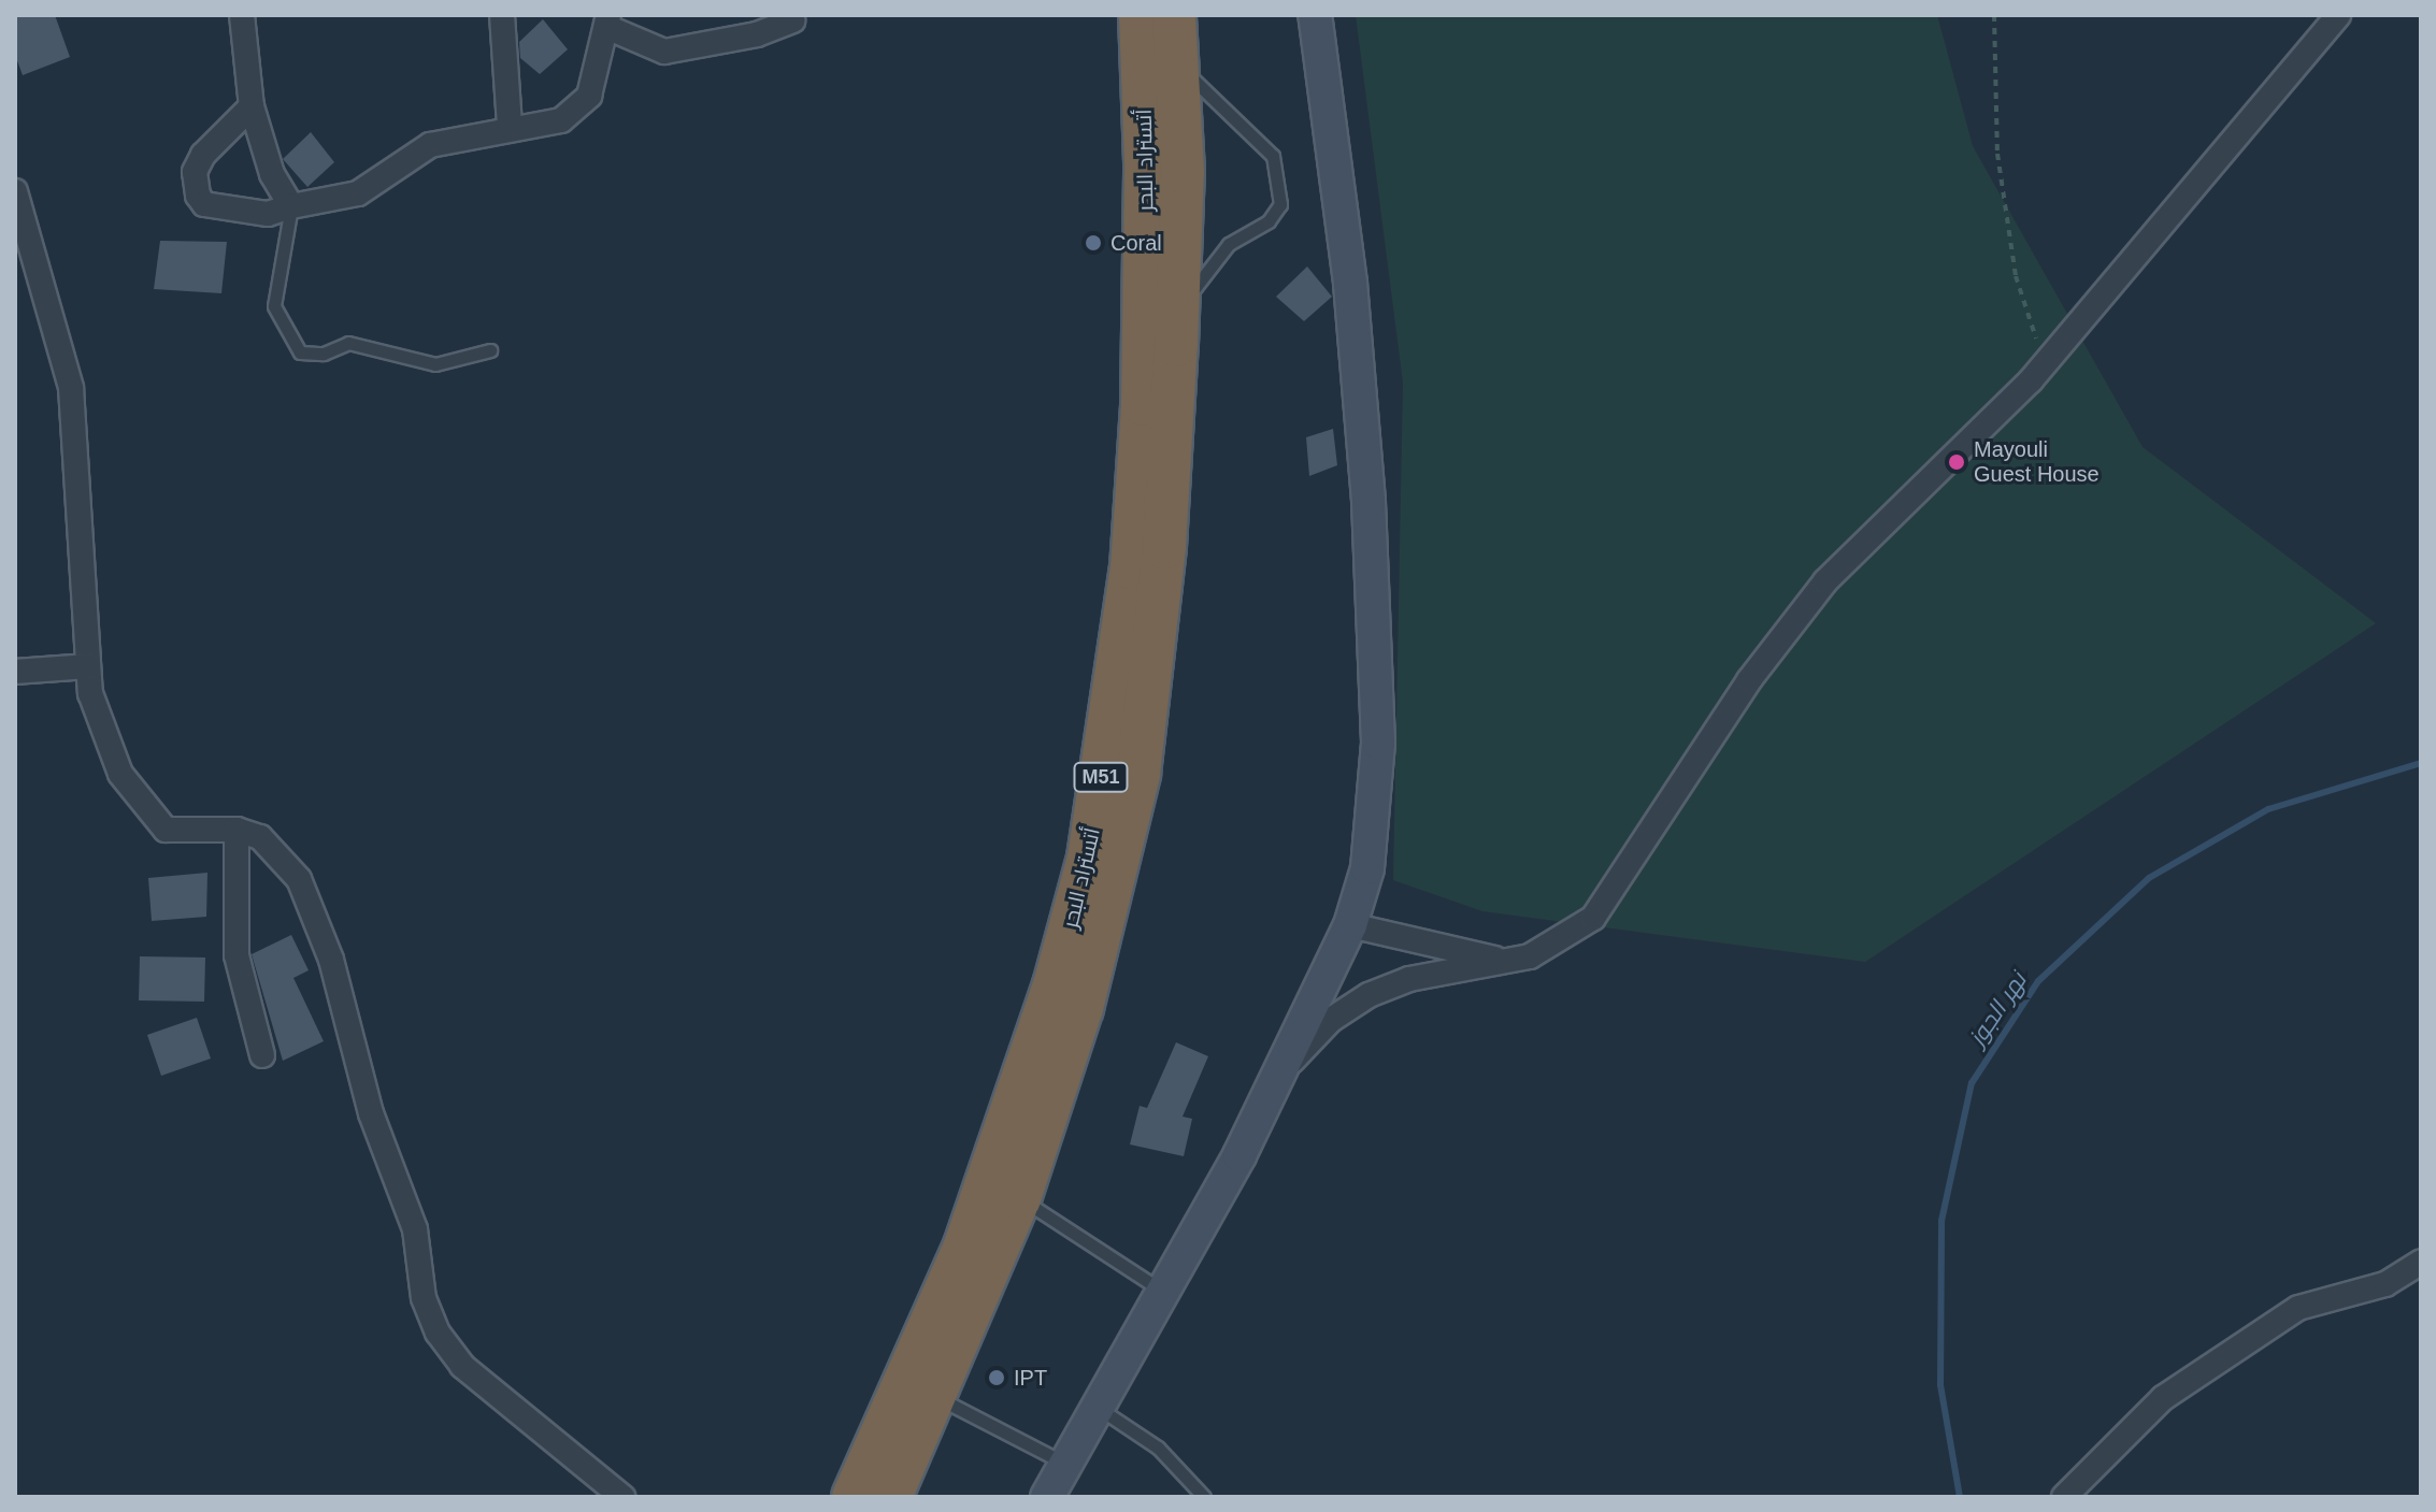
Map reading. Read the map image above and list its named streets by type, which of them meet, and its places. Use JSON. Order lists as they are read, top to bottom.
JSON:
{
  "streets": {
    "highway": ["أتستراد البحر", "M51"]
  },
  "water": ["نهر الجوز"],
  "places": ["Coral", "Mayouli Guest House", "IPT"]
}
